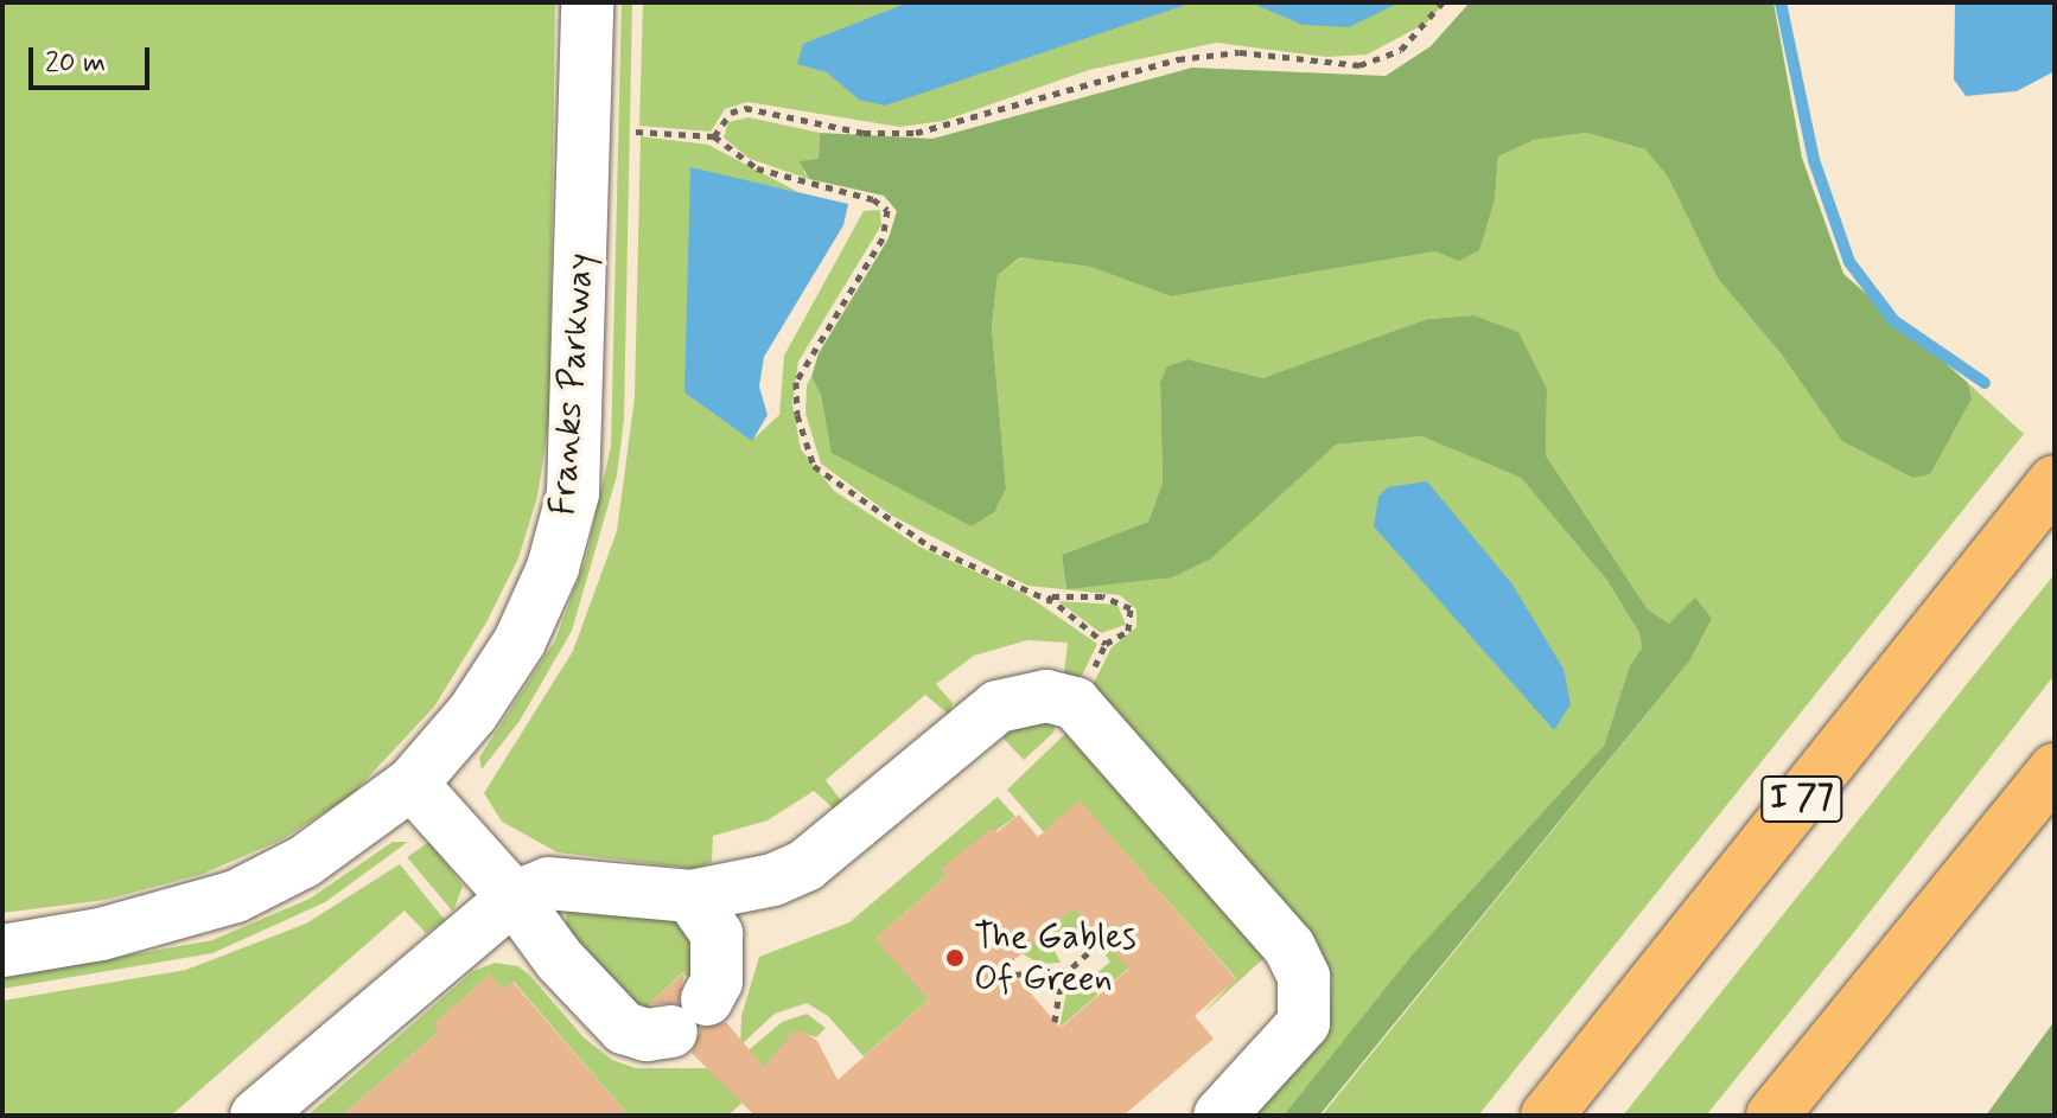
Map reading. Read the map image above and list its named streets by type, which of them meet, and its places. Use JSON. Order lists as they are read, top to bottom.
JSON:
{
  "streets": {
    "highway": ["I 77"],
    "lane": ["Franks Parkway"]
  },
  "places": ["The Gables Of Green"],
  "scale_bar": "20 m"
}
